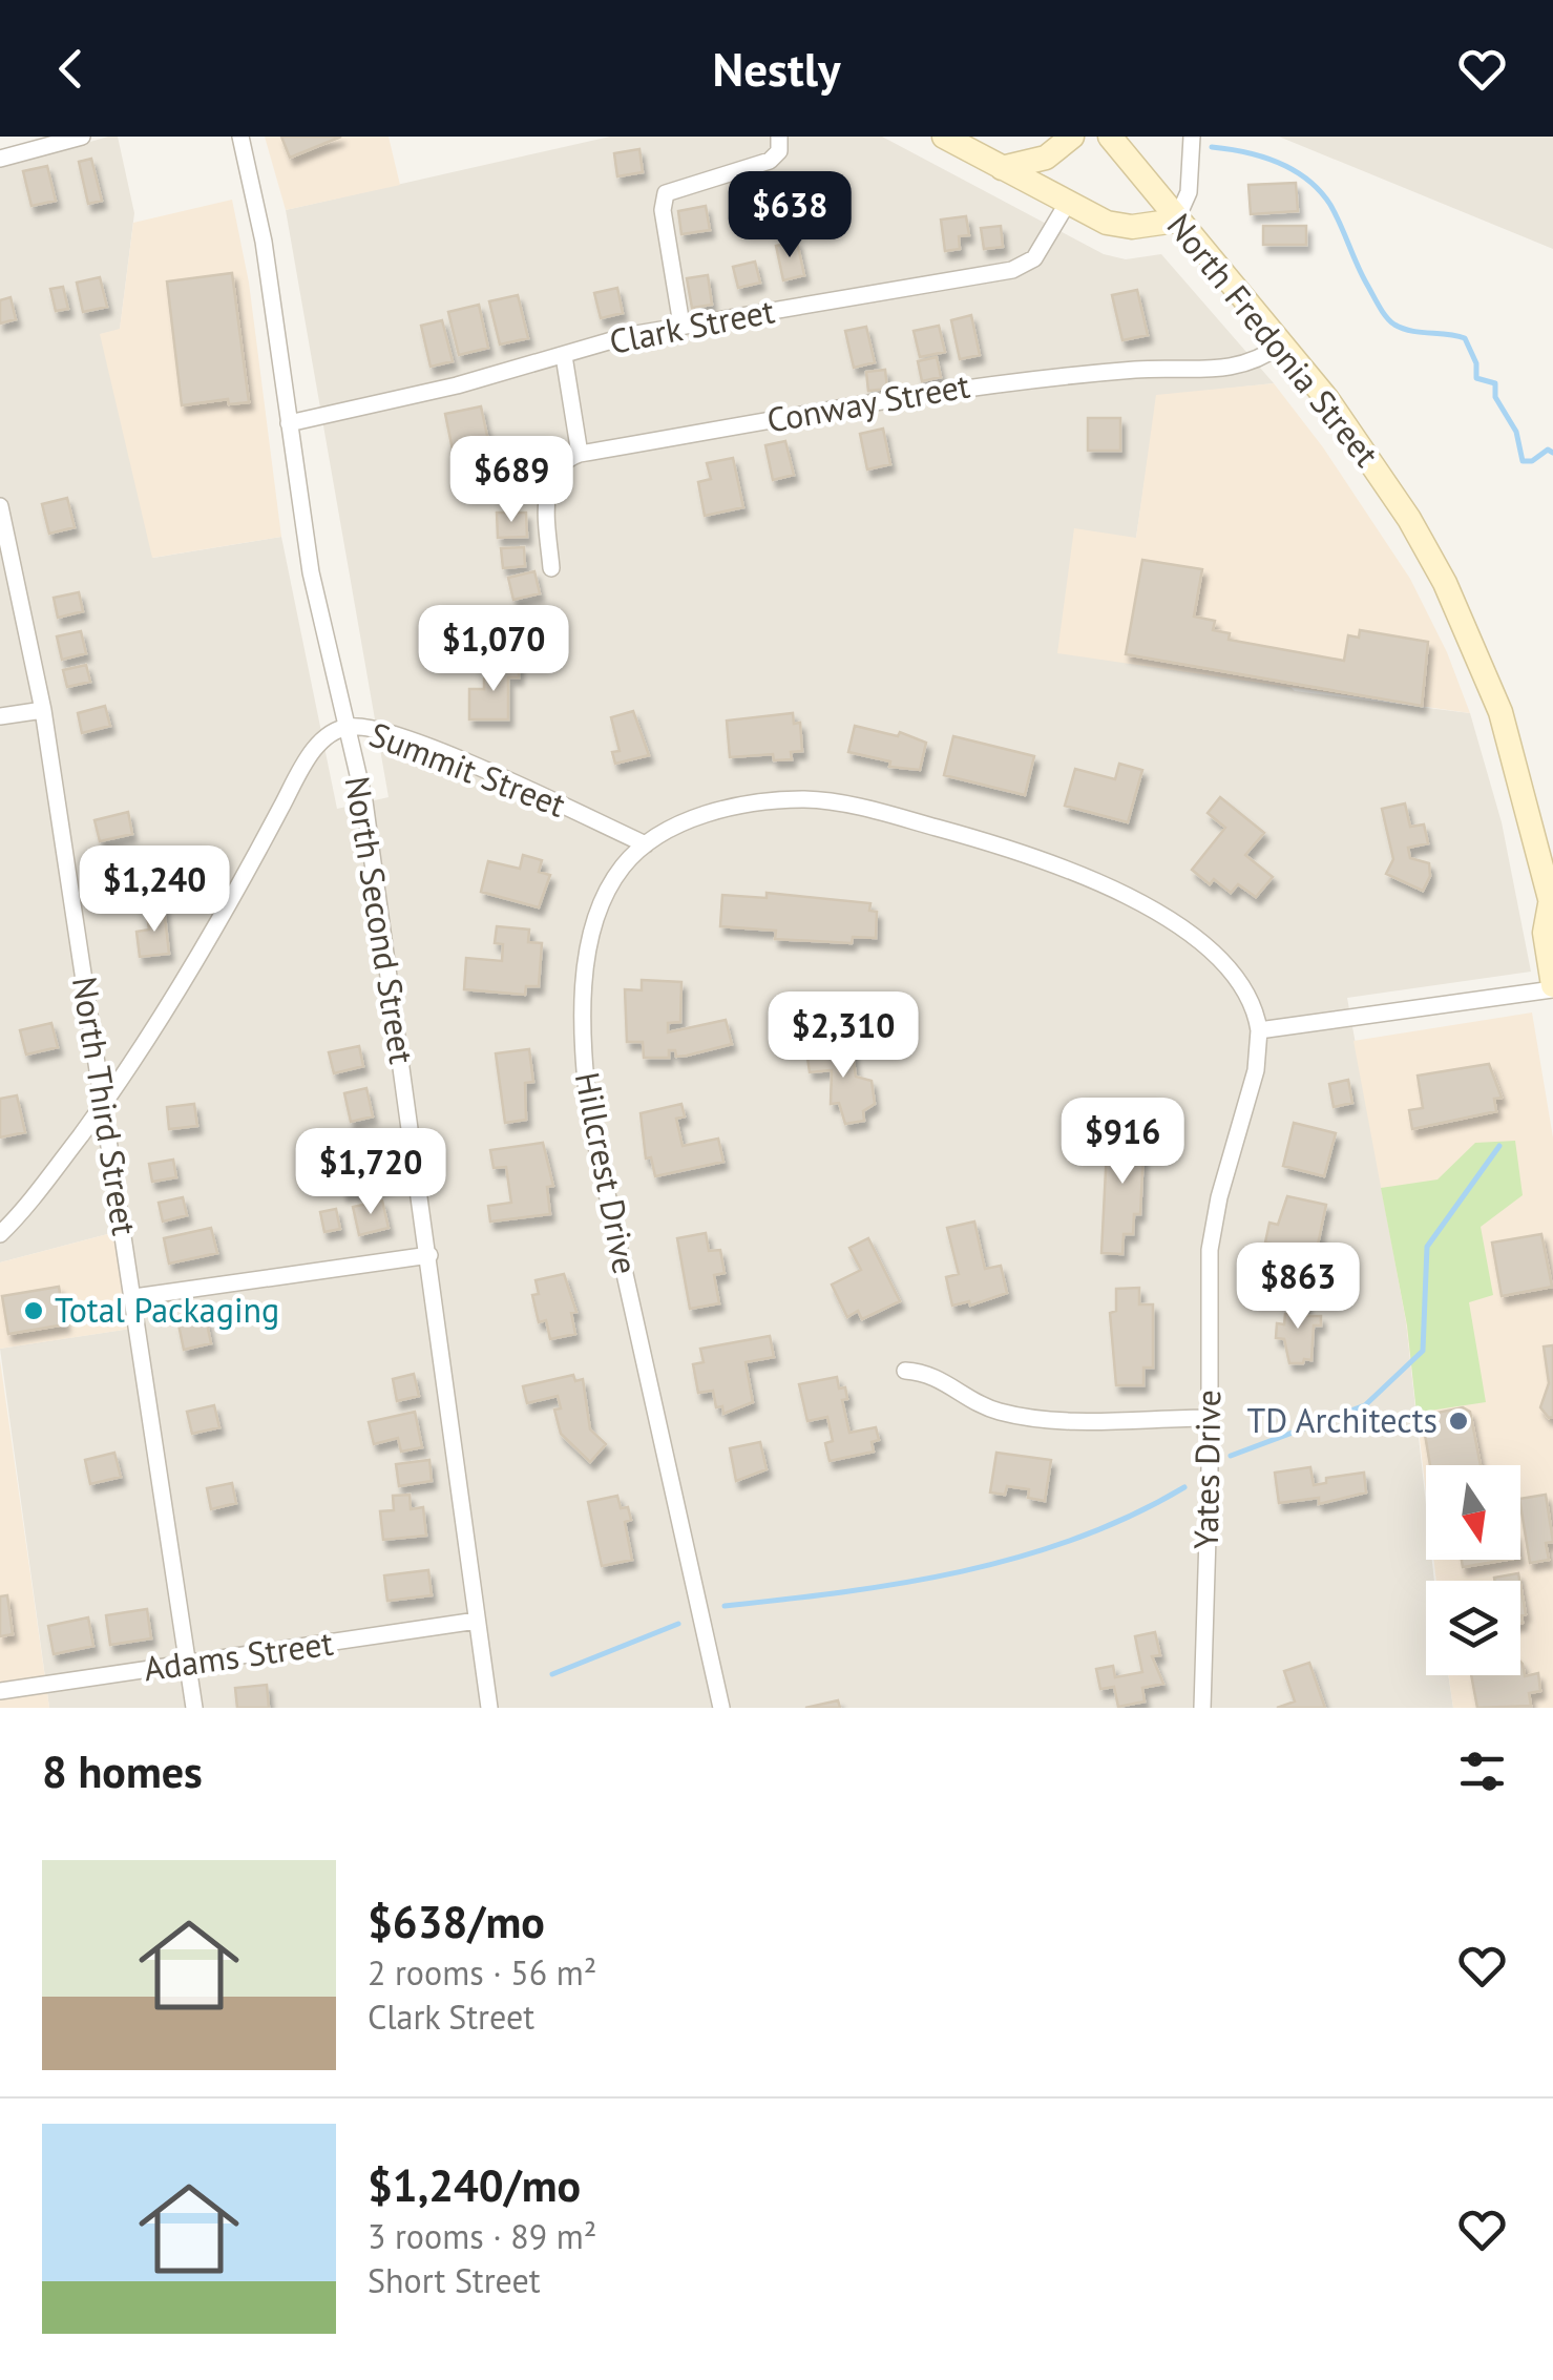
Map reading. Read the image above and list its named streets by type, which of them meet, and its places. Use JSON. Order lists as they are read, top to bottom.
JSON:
{
  "streets": {
    "street": [
      "Clark Street",
      "North Fredonia Street",
      "Conway Street",
      "Summit Street",
      "North Second Street",
      "North Third Street",
      "Hillcrest Drive",
      "Yates Drive",
      "Adams Street"
    ]
  },
  "crossings": [
    ["Clark Street", "North Second Street"],
    ["North Fredonia Street", "Conway Street"],
    ["Summit Street", "North Second Street"],
    ["Summit Street", "Hillcrest Drive"],
    ["North Second Street", "Adams Street"],
    ["North Third Street", "Adams Street"],
    ["Hillcrest Drive", "Yates Drive"]
  ],
  "places": ["Total Packaging", "TD Architects"],
  "north": "bottom",
  "page": {
    "header": "Nestly",
    "price": [
      "$638",
      "$689",
      "$1,070",
      "$1,240",
      "$2,310",
      "$916",
      "$1,720",
      "$863"
    ],
    "heading": "8 homes",
    "list": [
      {
        "name": "$638/mo",
        "note": "2 rooms · 56 m² · Clark Street"
      },
      {
        "name": "$1,240/mo",
        "note": "3 rooms · 89 m² · Short Street"
      }
    ]
  }
}
